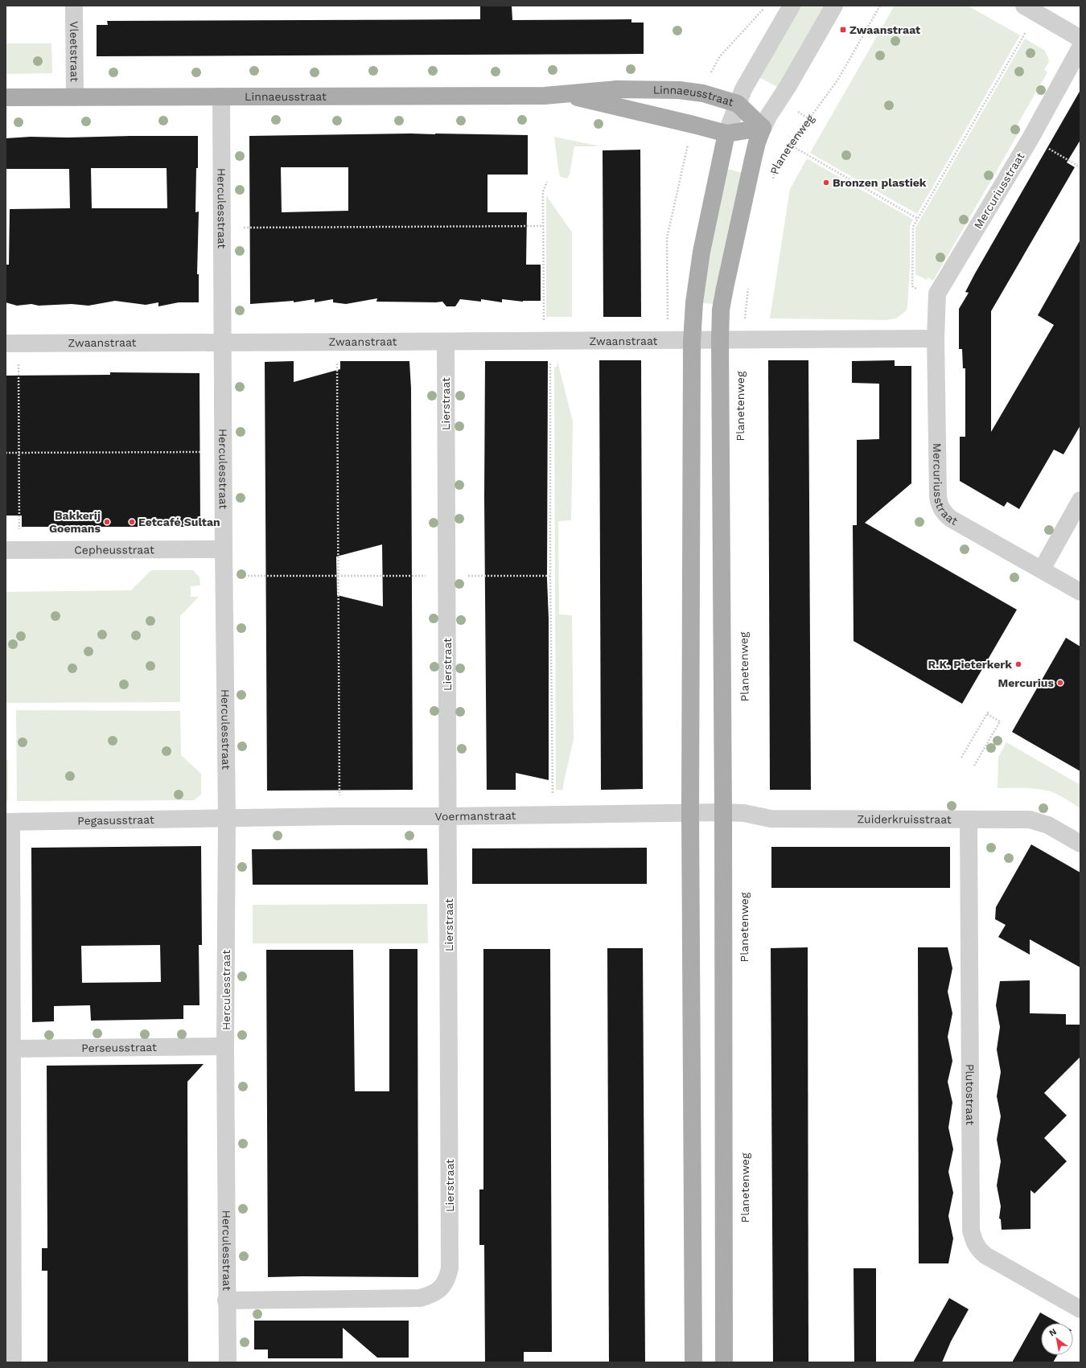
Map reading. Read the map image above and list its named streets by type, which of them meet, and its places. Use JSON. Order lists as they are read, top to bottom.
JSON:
{
  "streets": {
    "main road": ["Linnaeusstraat", "Planetenweg"],
    "street": [
      "Vleetstraat",
      "Mercuriusstraat",
      "Herculesstraat",
      "Zwaanstraat",
      "Lierstraat",
      "Cepheusstraat",
      "Voermanstraat",
      "Zuiderkruisstraat",
      "Pegasusstraat",
      "Perseusstraat",
      "Plutostraat"
    ]
  },
  "crossings": [
    ["Vleetstraat", "Linnaeusstraat"],
    ["Linnaeusstraat", "Planetenweg"],
    ["Linnaeusstraat", "Herculesstraat"],
    ["Planetenweg", "Zwaanstraat"],
    ["Planetenweg", "Voermanstraat"],
    ["Planetenweg", "Zuiderkruisstraat"],
    ["Herculesstraat", "Zwaanstraat"],
    ["Herculesstraat", "Lierstraat"],
    ["Herculesstraat", "Cepheusstraat"],
    ["Herculesstraat", "Voermanstraat"],
    ["Herculesstraat", "Pegasusstraat"],
    ["Herculesstraat", "Perseusstraat"],
    ["Zwaanstraat", "Lierstraat"],
    ["Lierstraat", "Voermanstraat"],
    ["Voermanstraat", "Zuiderkruisstraat"],
    ["Voermanstraat", "Pegasusstraat"],
    ["Zuiderkruisstraat", "Plutostraat"]
  ],
  "places": {
    "transit": ["Zwaanstraat"],
    "other": [
      "Bronzen plastiek",
      "Bakkerij Goemans",
      "Eetcafé Sultan",
      "R.K. Pieterkerk",
      "Mercurius"
    ]
  },
  "north": "top left"
}
